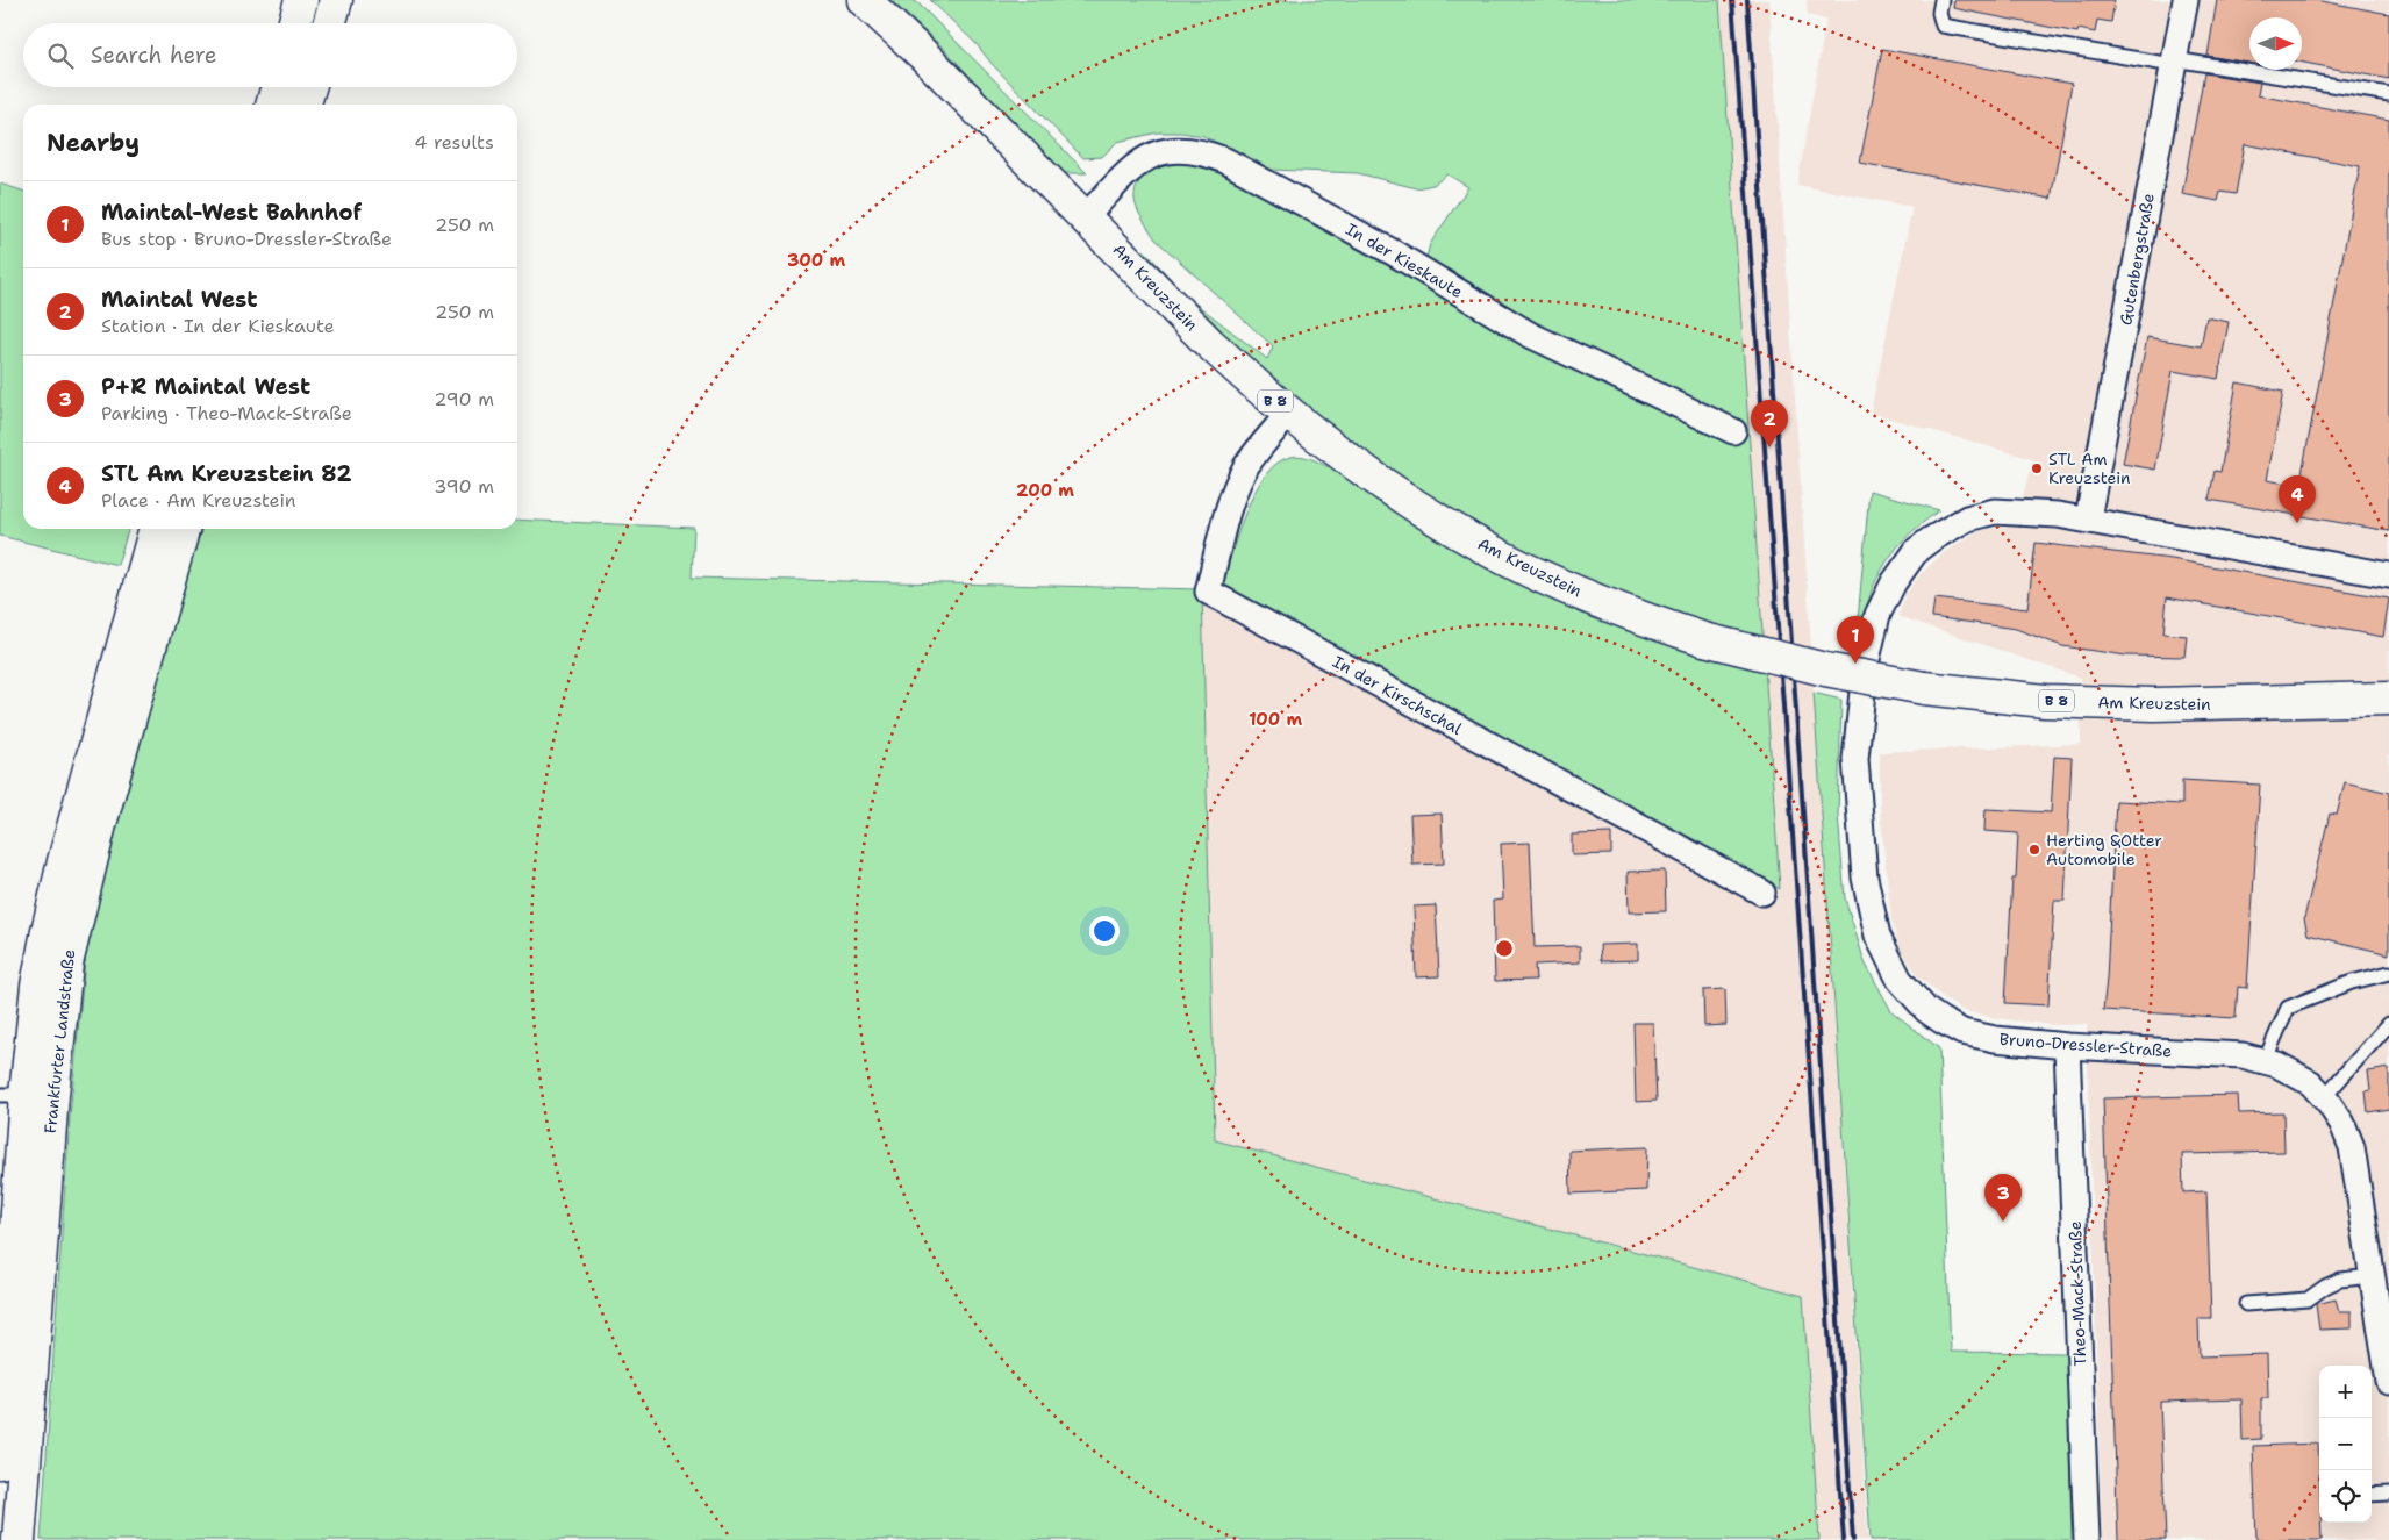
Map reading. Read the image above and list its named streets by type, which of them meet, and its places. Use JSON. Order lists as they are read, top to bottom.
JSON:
{
  "streets": {
    "main road": ["Am Kreuzstein", "B 8", "Frankfurter Landstraße"],
    "street": [
      "Gutenbergstraße",
      "In der Kieskaute",
      "In der Kirschschal",
      "Bruno-Dressler-Straße",
      "Theo-Mack-Straße"
    ]
  },
  "crossings": [
    ["Gutenbergstraße", "Bruno-Dressler-Straße"],
    ["In der Kieskaute", "Am Kreuzstein"],
    ["Am Kreuzstein", "In der Kirschschal"],
    ["Bruno-Dressler-Straße", "Theo-Mack-Straße"]
  ],
  "places": ["STL Am Kreuzstein", "Herting &Otter Automobile"],
  "north": "right",
  "page": {
    "search": "Search here",
    "heading": ["Nearby", "4 results"],
    "list": [
      {
        "mark": "1",
        "name": "Maintal-West Bahnhof",
        "note": "Bus stop · Bruno-Dressler-Straße",
        "value": "250 m"
      },
      {
        "mark": "2",
        "name": "Maintal West",
        "note": "Station · In der Kieskaute",
        "value": "250 m"
      },
      {
        "mark": "3",
        "name": "P+R Maintal West",
        "note": "Parking · Theo-Mack-Straße",
        "value": "290 m"
      },
      {
        "mark": "4",
        "name": "STL Am Kreuzstein 82",
        "note": "Place · Am Kreuzstein",
        "value": "390 m"
      }
    ],
    "pins": [
      "2",
      "4",
      "1",
      "3"
    ],
    "map_buttons": ["+", "−"]
  },
  "rings": ["300 m", "200 m", "100 m"]
}
